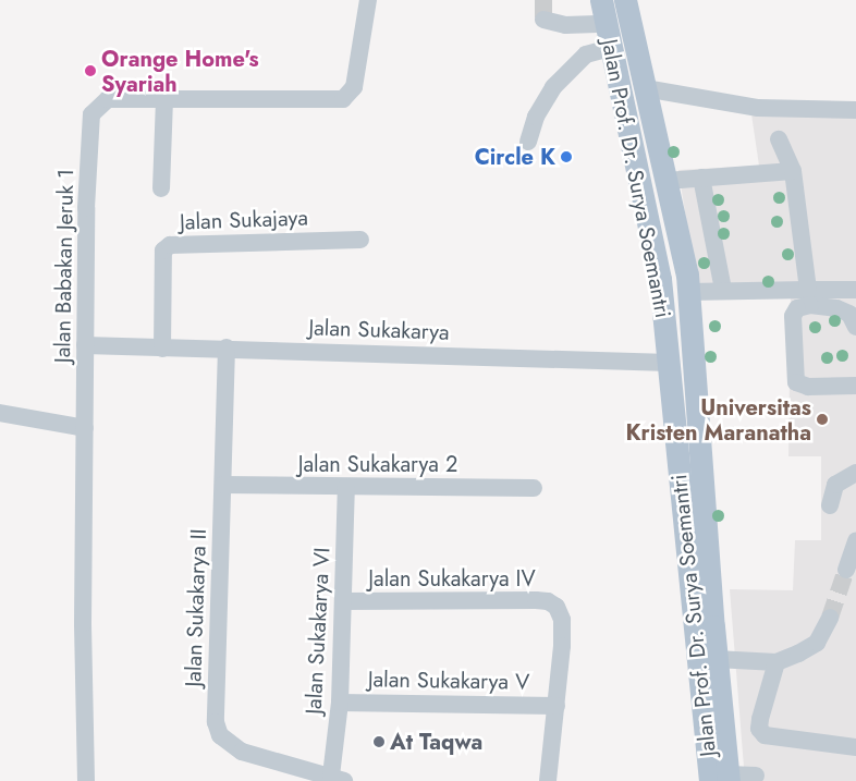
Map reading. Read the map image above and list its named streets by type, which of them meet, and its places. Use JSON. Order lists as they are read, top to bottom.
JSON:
{
  "streets": {
    "main road": ["Jalan Prof. Dr. Surya Soemantri"],
    "street": [
      "Jalan Sukajaya",
      "Jalan Babakan Jeruk 1",
      "Jalan Sukakarya",
      "Jalan Sukakarya 2",
      "Jalan Sukakarya IV",
      "Jalan Sukakarya II",
      "Jalan Sukakarya VI",
      "Jalan Sukakarya V"
    ]
  },
  "crossings": [
    ["Jalan Prof. Dr. Surya Soemantri", "Jalan Sukakarya"],
    ["Jalan Sukajaya", "Jalan Sukakarya"],
    ["Jalan Babakan Jeruk 1", "Jalan Sukakarya"],
    ["Jalan Sukakarya", "Jalan Sukakarya II"],
    ["Jalan Sukakarya 2", "Jalan Sukakarya II"],
    ["Jalan Sukakarya 2", "Jalan Sukakarya VI"],
    ["Jalan Sukakarya IV", "Jalan Sukakarya VI"],
    ["Jalan Sukakarya IV", "Jalan Sukakarya V"],
    ["Jalan Sukakarya II", "Jalan Sukakarya VI"],
    ["Jalan Sukakarya VI", "Jalan Sukakarya V"]
  ],
  "places": [
    "Orange Home's Syariah",
    "Circle K",
    "Universitas Kristen Maranatha",
    "At Taqwa"
  ]
}
